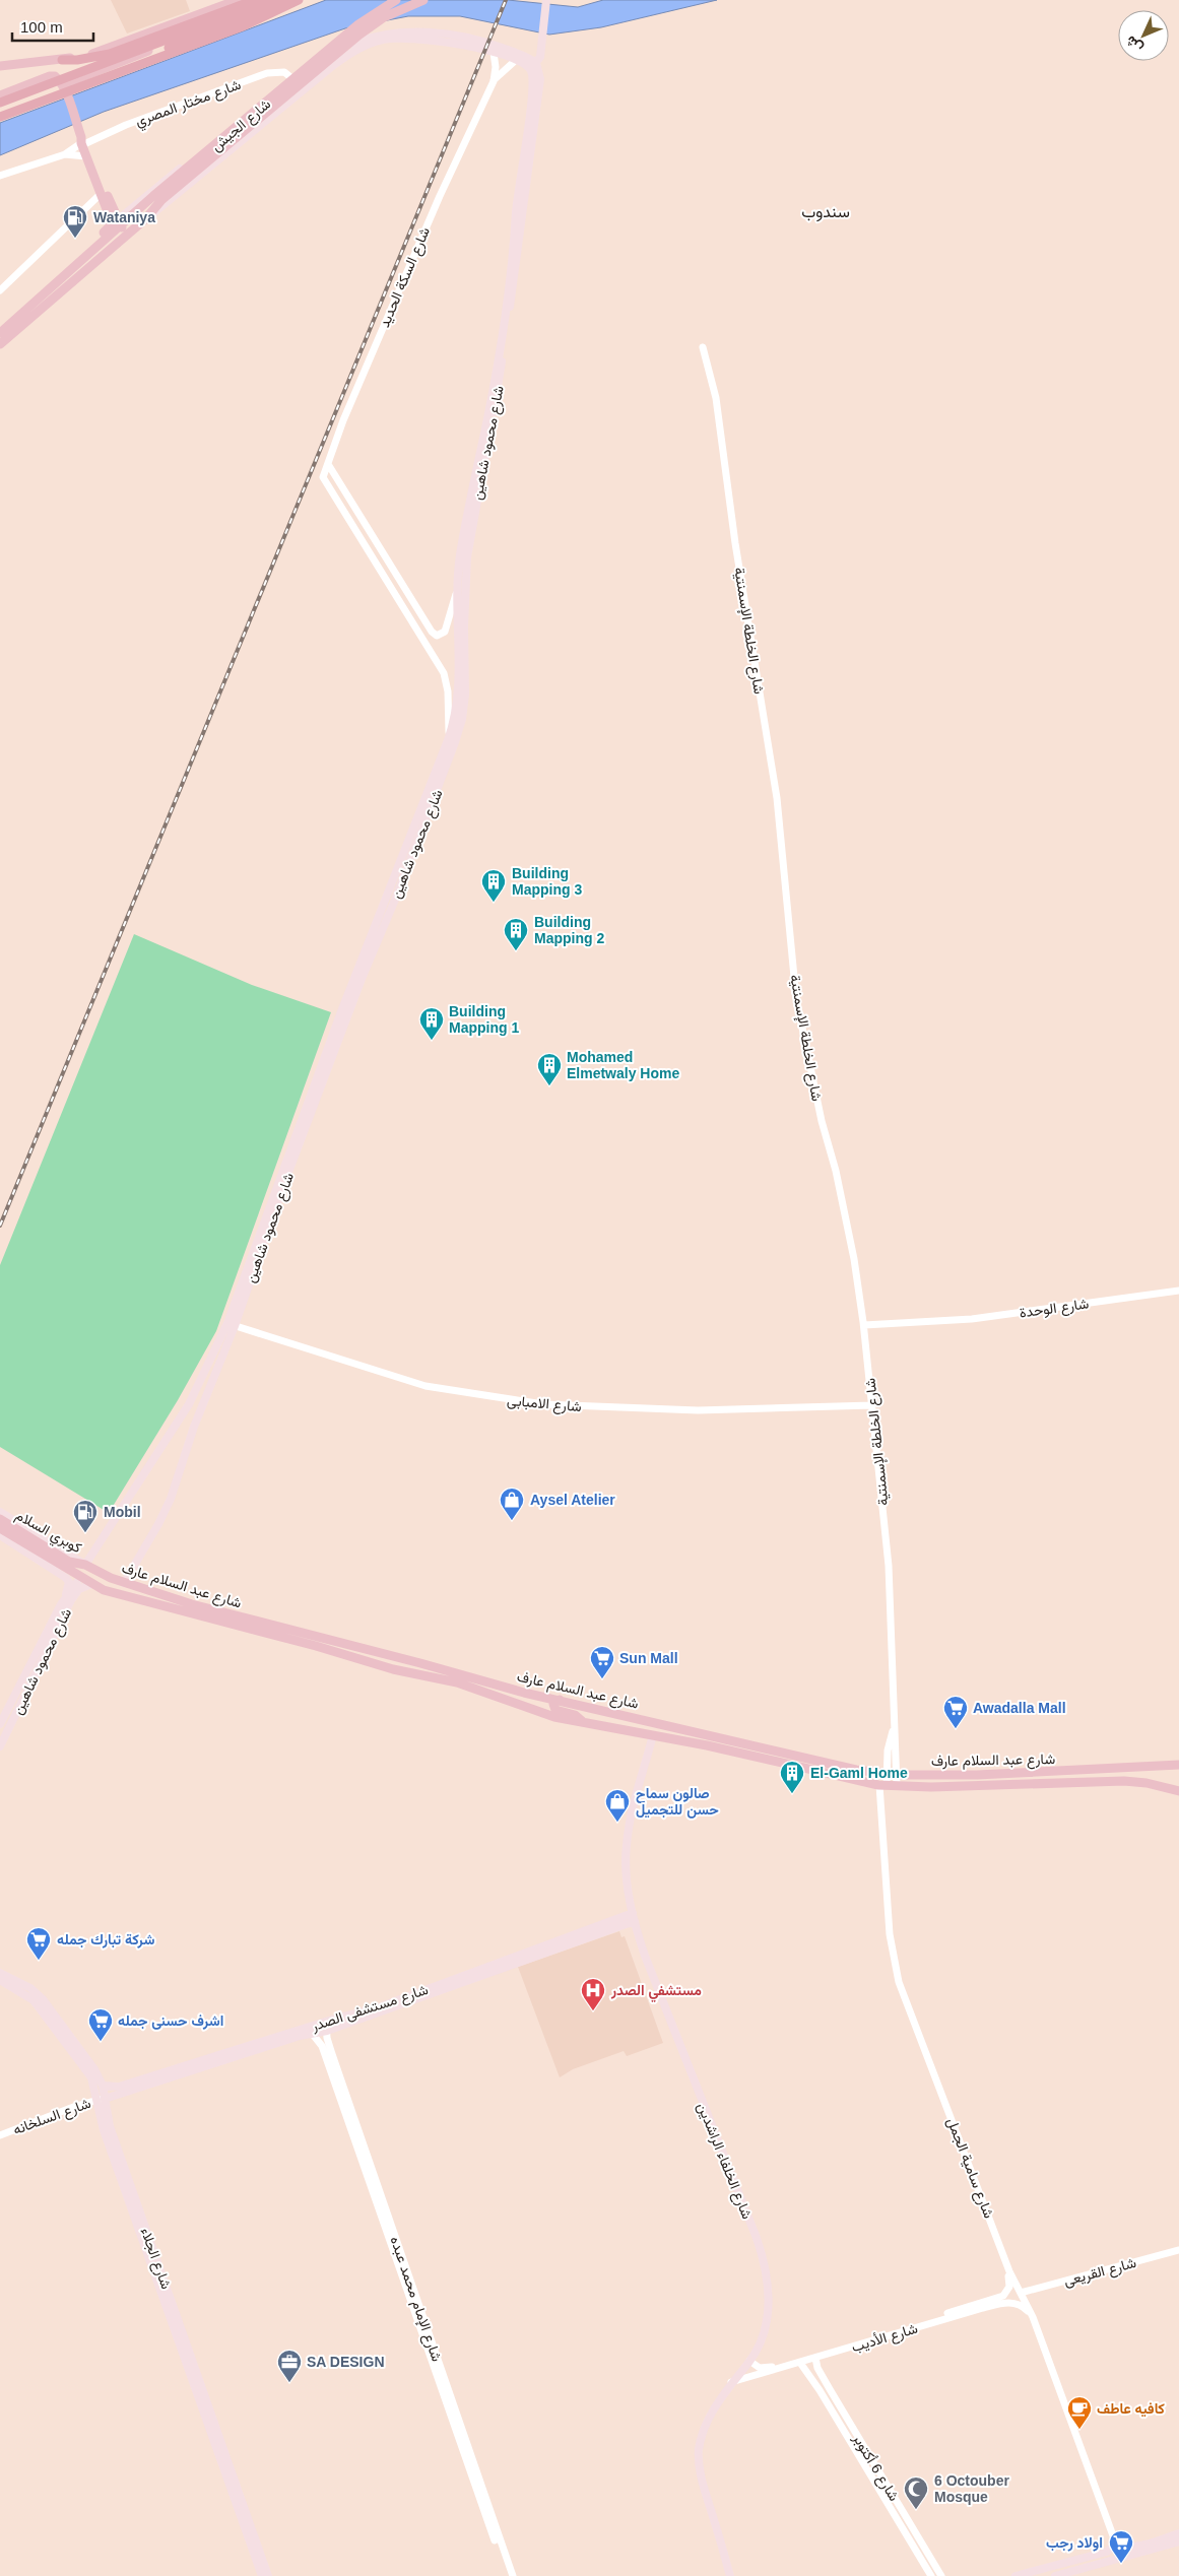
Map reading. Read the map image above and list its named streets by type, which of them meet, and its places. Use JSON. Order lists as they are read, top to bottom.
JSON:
{
  "streets": {
    "main road": [
      "شارع الجيش",
      "شارع محمود شاهين",
      "كوبري السلام",
      "شارع عبد السلام عارف",
      "شارع مستشفى الصدر",
      "شارع الخلفاء الراشدين",
      "شارع الجلاء"
    ],
    "street": [
      "شارع مختار المصري",
      "شارع السكة الحديد",
      "شارع الخلطة الإسمنتية",
      "شارع الوحدة",
      "شارع الامبابى",
      "شارع السلخانه",
      "شارع سامية الجمل",
      "شارع القريعى",
      "شارع الإمام محمد عبده",
      "شارع الأديب",
      "شارع 6 أكتوبر"
    ]
  },
  "crossings": [
    ["شارع مختار المصري", "شارع الجيش"],
    ["شارع الجيش", "شارع السكة الحديد"],
    ["شارع الجيش", "شارع محمود شاهين"],
    ["شارع السكة الحديد", "شارع محمود شاهين"],
    ["شارع محمود شاهين", "شارع الامبابى"],
    ["شارع محمود شاهين", "كوبري السلام"],
    ["شارع محمود شاهين", "شارع عبد السلام عارف"],
    ["شارع الخلطة الإسمنتية", "شارع الوحدة"],
    ["شارع الخلطة الإسمنتية", "شارع الامبابى"],
    ["شارع الخلطة الإسمنتية", "شارع عبد السلام عارف"],
    ["شارع الخلطة الإسمنتية", "شارع سامية الجمل"],
    ["كوبري السلام", "شارع عبد السلام عارف"],
    ["شارع عبد السلام عارف", "شارع الخلفاء الراشدين"],
    ["شارع عبد السلام عارف", "شارع سامية الجمل"],
    ["شارع مستشفى الصدر", "شارع السلخانه"],
    ["شارع مستشفى الصدر", "شارع الخلفاء الراشدين"],
    ["شارع مستشفى الصدر", "شارع الجلاء"],
    ["شارع مستشفى الصدر", "شارع الإمام محمد عبده"],
    ["شارع السلخانه", "شارع الجلاء"],
    ["شارع الخلفاء الراشدين", "شارع الأديب"],
    ["شارع سامية الجمل", "شارع القريعى"],
    ["شارع سامية الجمل", "شارع الأديب"],
    ["شارع الأديب", "شارع 6 أكتوبر"]
  ],
  "districts": ["سندوب"],
  "places": {
    "fuel station": ["Wataniya", "Mobil"],
    "building": [
      "Building Mapping 3",
      "Building Mapping 2",
      "Building Mapping 1",
      "Mohamed Elmetwaly Home",
      "El-Gaml Home"
    ],
    "shop": ["Aysel Atelier", "صالون سماح حسن للتجميل"],
    "supermarket": [
      "Sun Mall",
      "Awadalla Mall",
      "شركة تبارك جمله",
      "اشرف حسنى جمله",
      "اولاد رجب"
    ],
    "hospital": ["مستشفي الصدر"],
    "office": ["SA DESIGN"],
    "cafe": ["كافيه عاطف"],
    "mosque": ["6 Octouber Mosque"]
  },
  "scale_bar": "100 m",
  "north": "bottom left"
}
